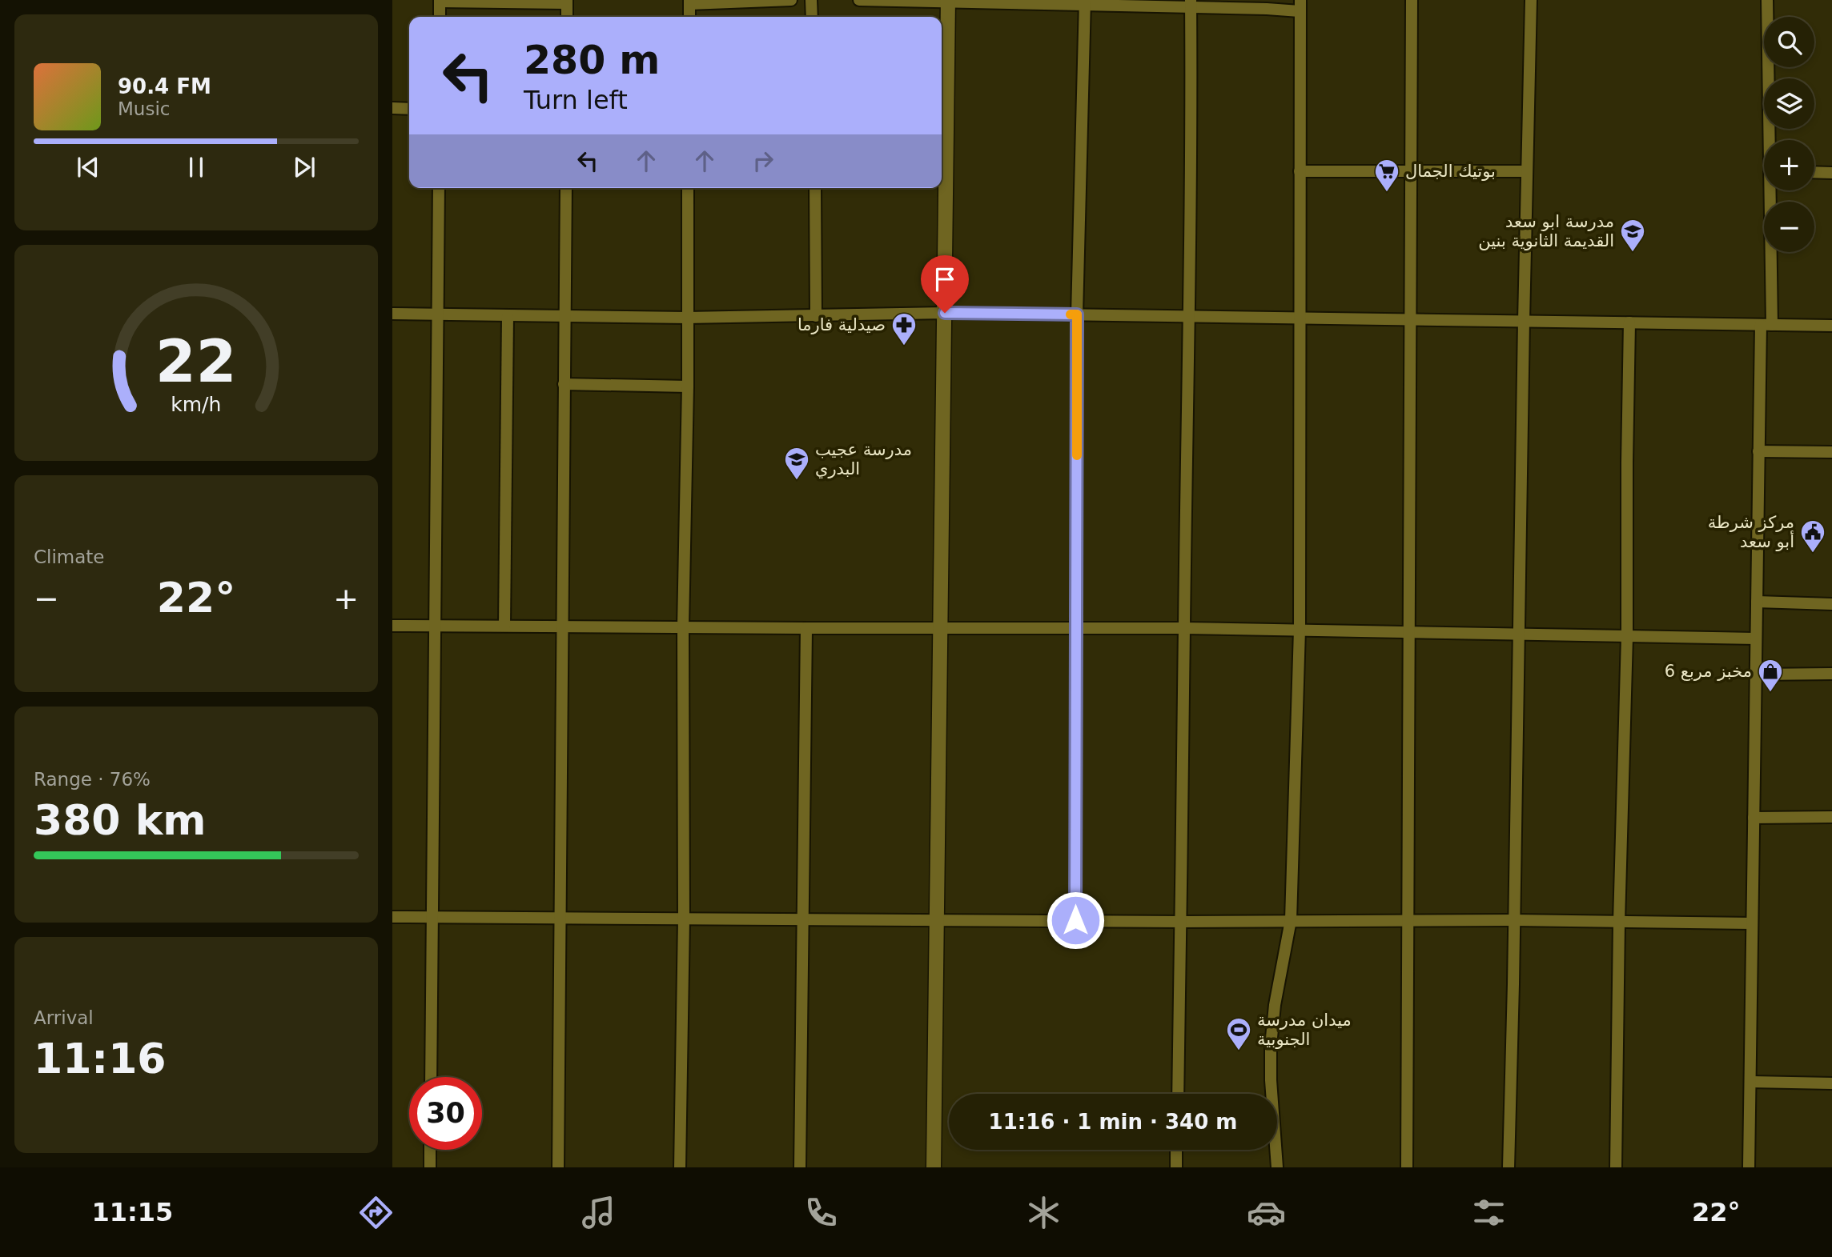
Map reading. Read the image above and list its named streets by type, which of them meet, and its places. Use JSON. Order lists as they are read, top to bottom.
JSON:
{
  "places": {
    "supermarket": ["بوتيك الجمال"],
    "school or university": ["مدرسة ابو سعد القديمة الثانوية بنين", "مدرسة عجيب البدري"],
    "pharmacy": ["صيدلية فارما"],
    "public building": ["مركز شرطة أبو سعد"],
    "shop": ["مخبز مربع 6"],
    "sports": ["ميدان مدرسة الجنوبية"]
  },
  "page": {
    "map_buttons": ["+", "−"],
    "turn": ["280 m", "Turn left"],
    "song": ["90.4 FM", "Music"],
    "tile": [
      "Climate",
      ["Range · 76%", "380 km"],
      ["Arrival", "11:16"]
    ],
    "heat": ["−", "22°", "+"],
    "limit": "30",
    "trip": "11:16 · 1 min · 340 m",
    "tabs": ["11:15", "22°"],
    "gauge": ["22", "km/h"]
  }
}
